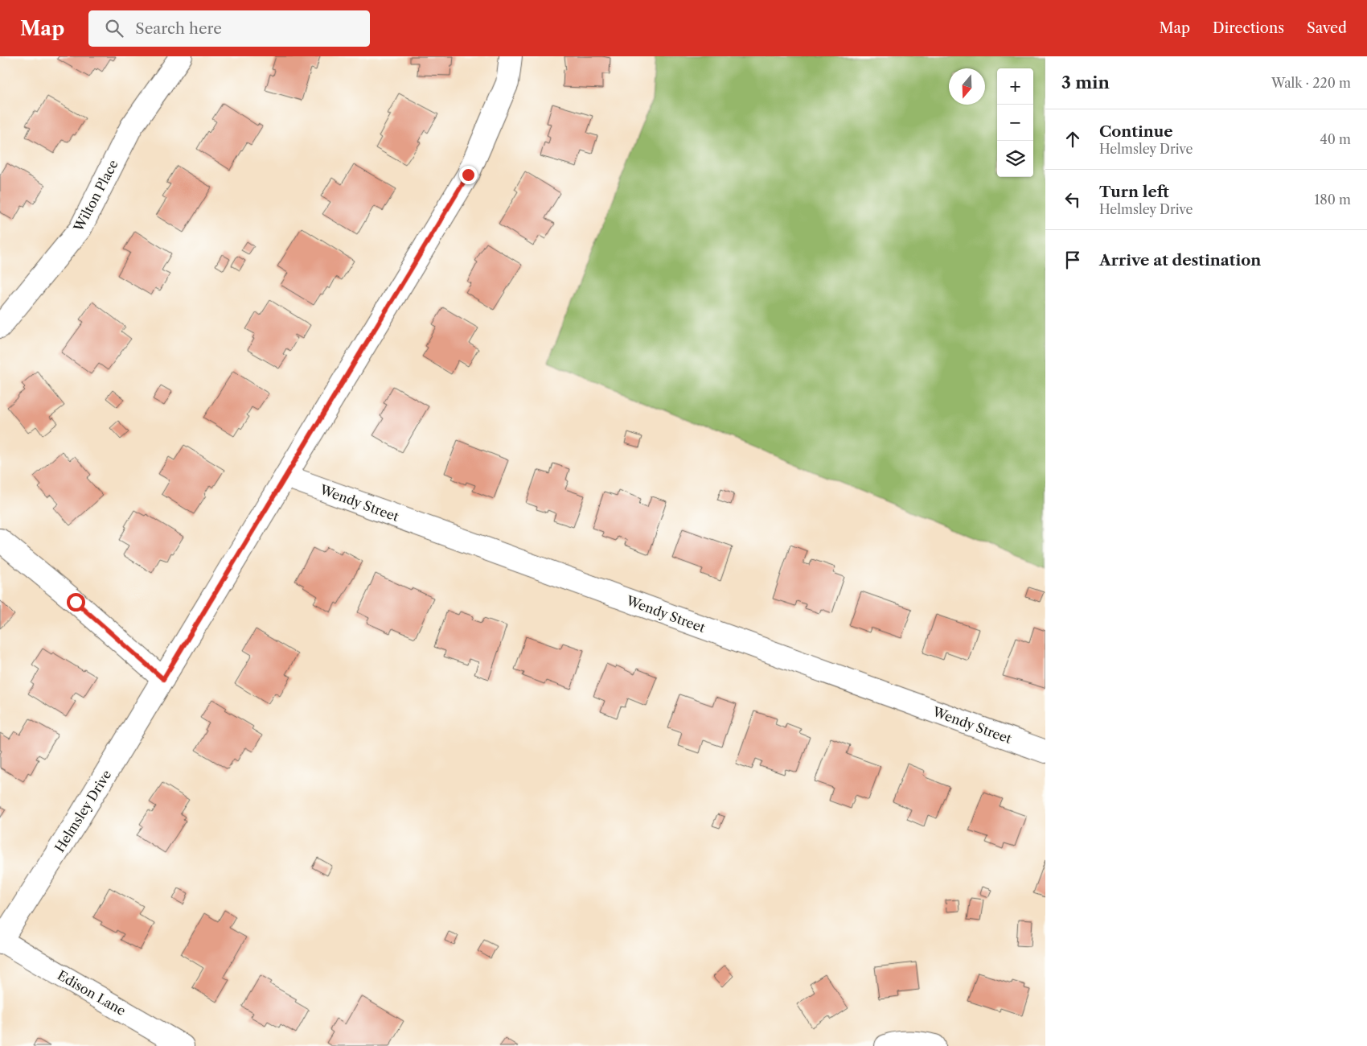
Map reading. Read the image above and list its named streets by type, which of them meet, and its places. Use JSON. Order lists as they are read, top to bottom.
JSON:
{
  "streets": {
    "street": [
      "Wilton Place",
      "Wendy Street",
      "Helmsley Drive",
      "Edison Lane"
    ]
  },
  "crossings": [
    ["Wendy Street", "Helmsley Drive"],
    ["Helmsley Drive", "Edison Lane"]
  ],
  "north": "bottom",
  "page": {
    "header": "Map",
    "search": "Search here",
    "nav": ["Map", "Directions", "Saved"],
    "heading": ["3 min", "Walk · 220 m"],
    "map_buttons": ["+", "−"],
    "list": [
      ["Continue", "Helmsley Drive", "40 m"],
      ["Turn left", "Helmsley Drive", "180 m"],
      "Arrive at destination"
    ]
  }
}
